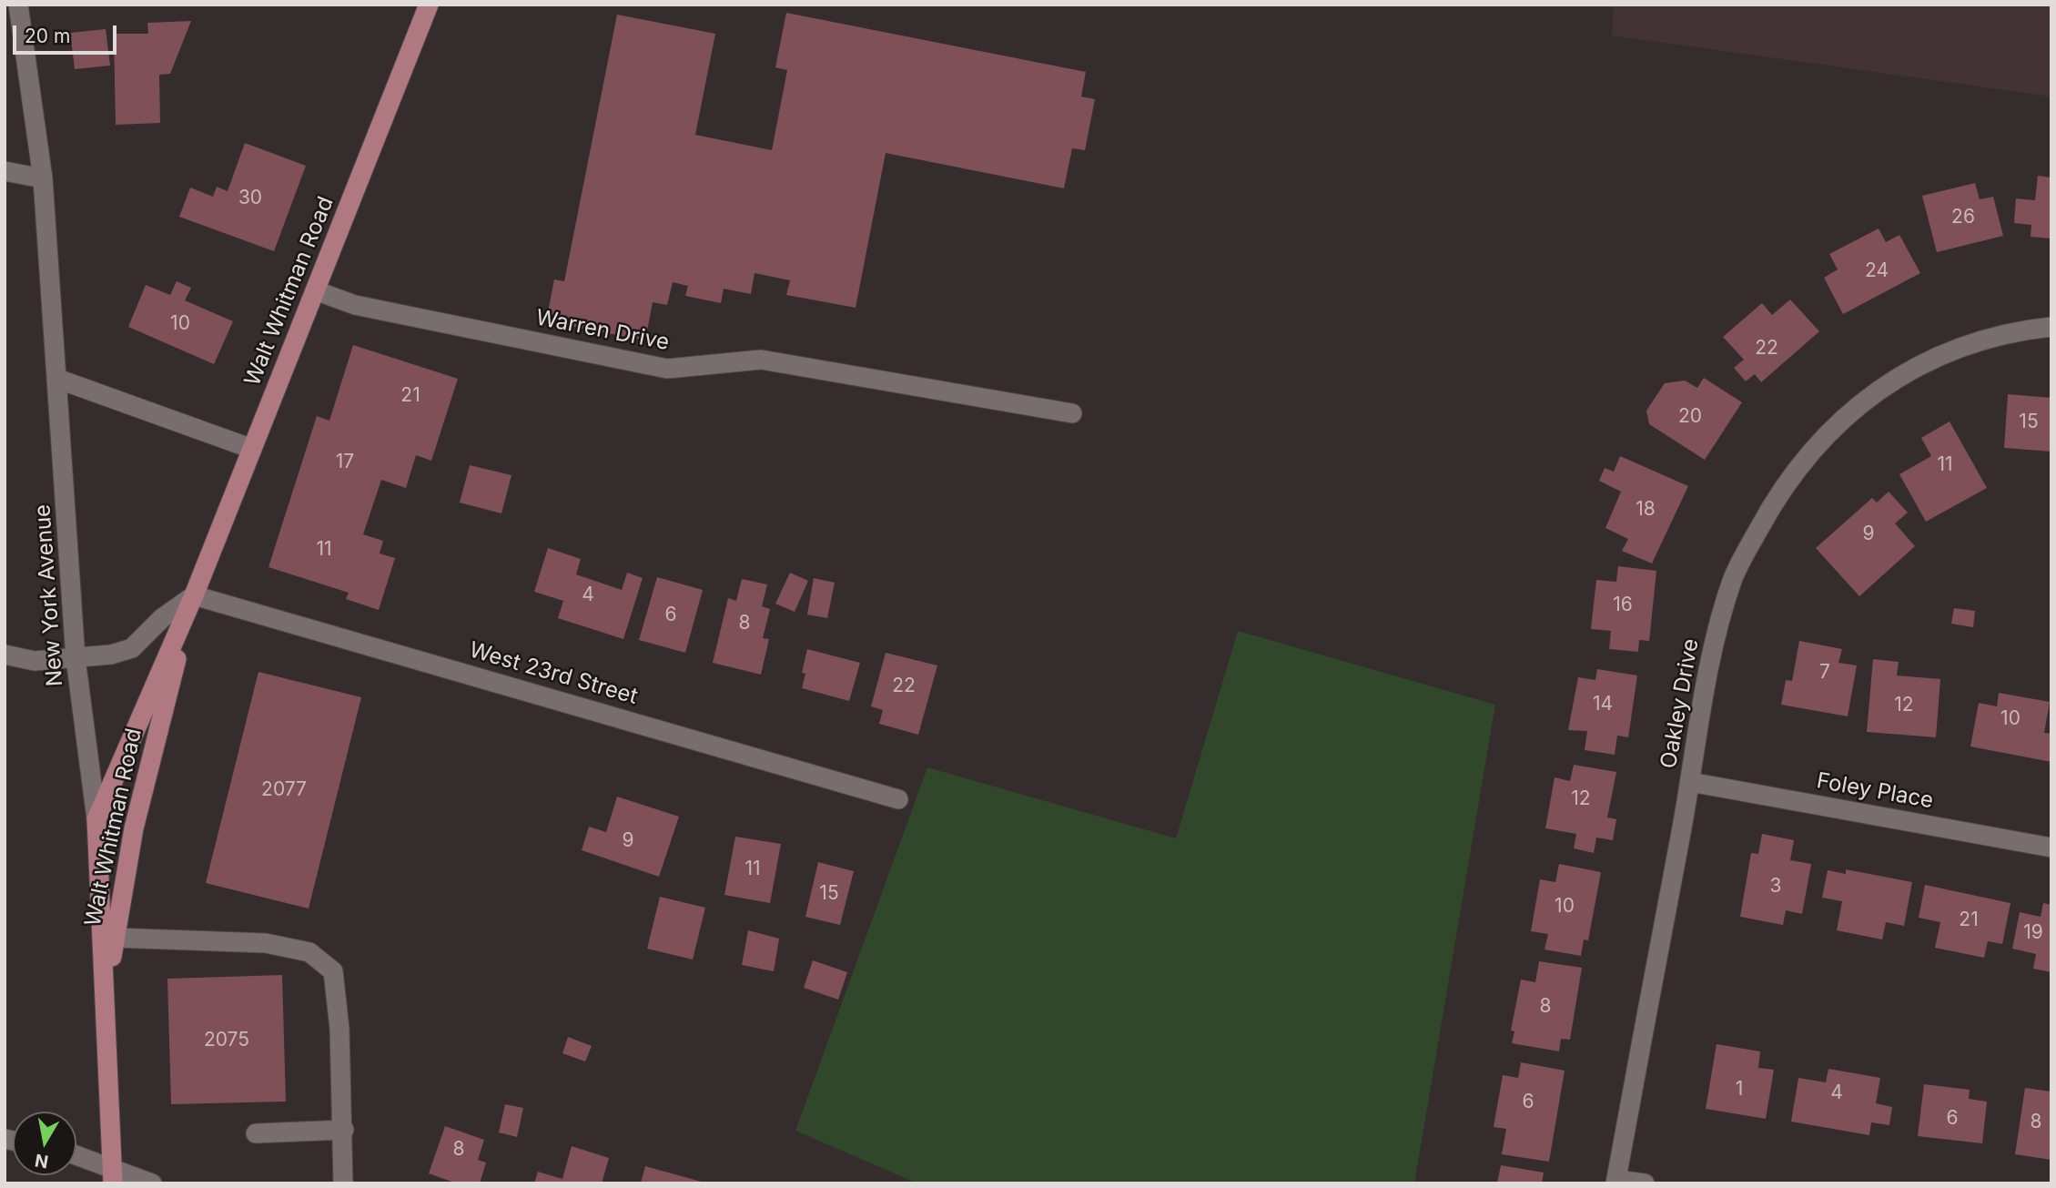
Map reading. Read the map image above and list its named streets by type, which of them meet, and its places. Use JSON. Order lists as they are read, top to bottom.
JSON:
{
  "streets": {
    "main road": ["Walt Whitman Road", "New York Avenue"],
    "street": [
      "Warren Drive",
      "West 23rd Street",
      "Oakley Drive",
      "Foley Place"
    ]
  },
  "crossings": [
    ["Walt Whitman Road", "Warren Drive"],
    ["Walt Whitman Road", "New York Avenue"],
    ["Walt Whitman Road", "West 23rd Street"],
    ["Oakley Drive", "Foley Place"]
  ],
  "house_numbers": [
    "30",
    "26",
    "24",
    "10",
    "22",
    "21",
    "20",
    "15",
    "17",
    "11",
    "18",
    "9",
    "11",
    "4",
    "16",
    "6",
    "8",
    "7",
    "22",
    "14",
    "12",
    "10",
    "2077",
    "12",
    "9",
    "11",
    "3",
    "15",
    "10",
    "21",
    "19",
    "8",
    "2075",
    "1",
    "4",
    "6",
    "6",
    "8",
    "8"
  ],
  "scale_bar": "20 m",
  "north": "bottom"
}
